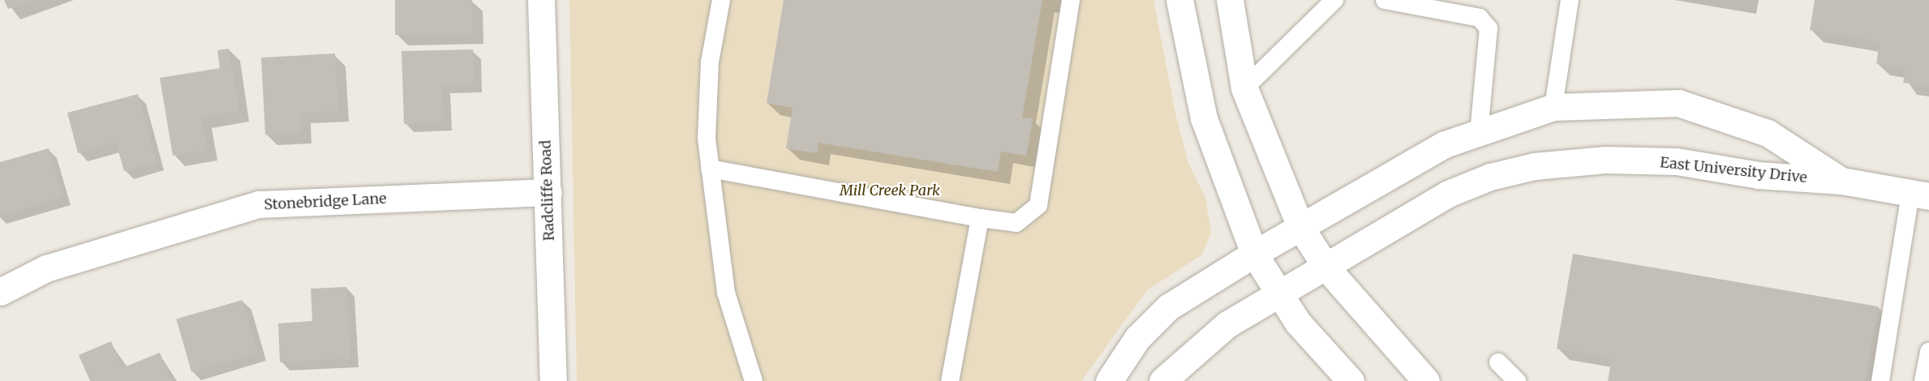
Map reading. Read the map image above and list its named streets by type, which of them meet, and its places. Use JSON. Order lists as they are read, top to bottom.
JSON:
{
  "streets": {
    "street": ["East University Drive", "Radcliffe Road", "Stonebridge Lane"]
  },
  "crossings": [
    ["Radcliffe Road", "Stonebridge Lane"]
  ],
  "parks": ["Mill Creek Park"]
}
